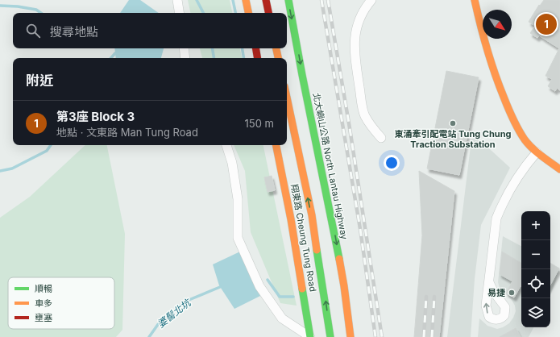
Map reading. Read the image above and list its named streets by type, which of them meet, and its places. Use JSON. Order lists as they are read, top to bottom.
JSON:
{
  "streets": {
    "main road": ["北大嶼山公路 North Lantau Highway", "翔東路 Cheung Tung Road"]
  },
  "water": ["婆髻北坑"],
  "places": ["東涌牽引配電站 Tung Chung Traction Substation", "易捷"],
  "legend": ["順暢", "車多", "壅塞"],
  "north": "bottom right",
  "page": {
    "pins": "1",
    "search": "搜尋地點",
    "heading": "附近",
    "list": [
      {
        "mark": "1",
        "name": "第3座 Block 3",
        "note": "地點 · 文東路 Man Tung Road",
        "value": "150 m"
      }
    ],
    "map_buttons": ["+", "−"]
  }
}
